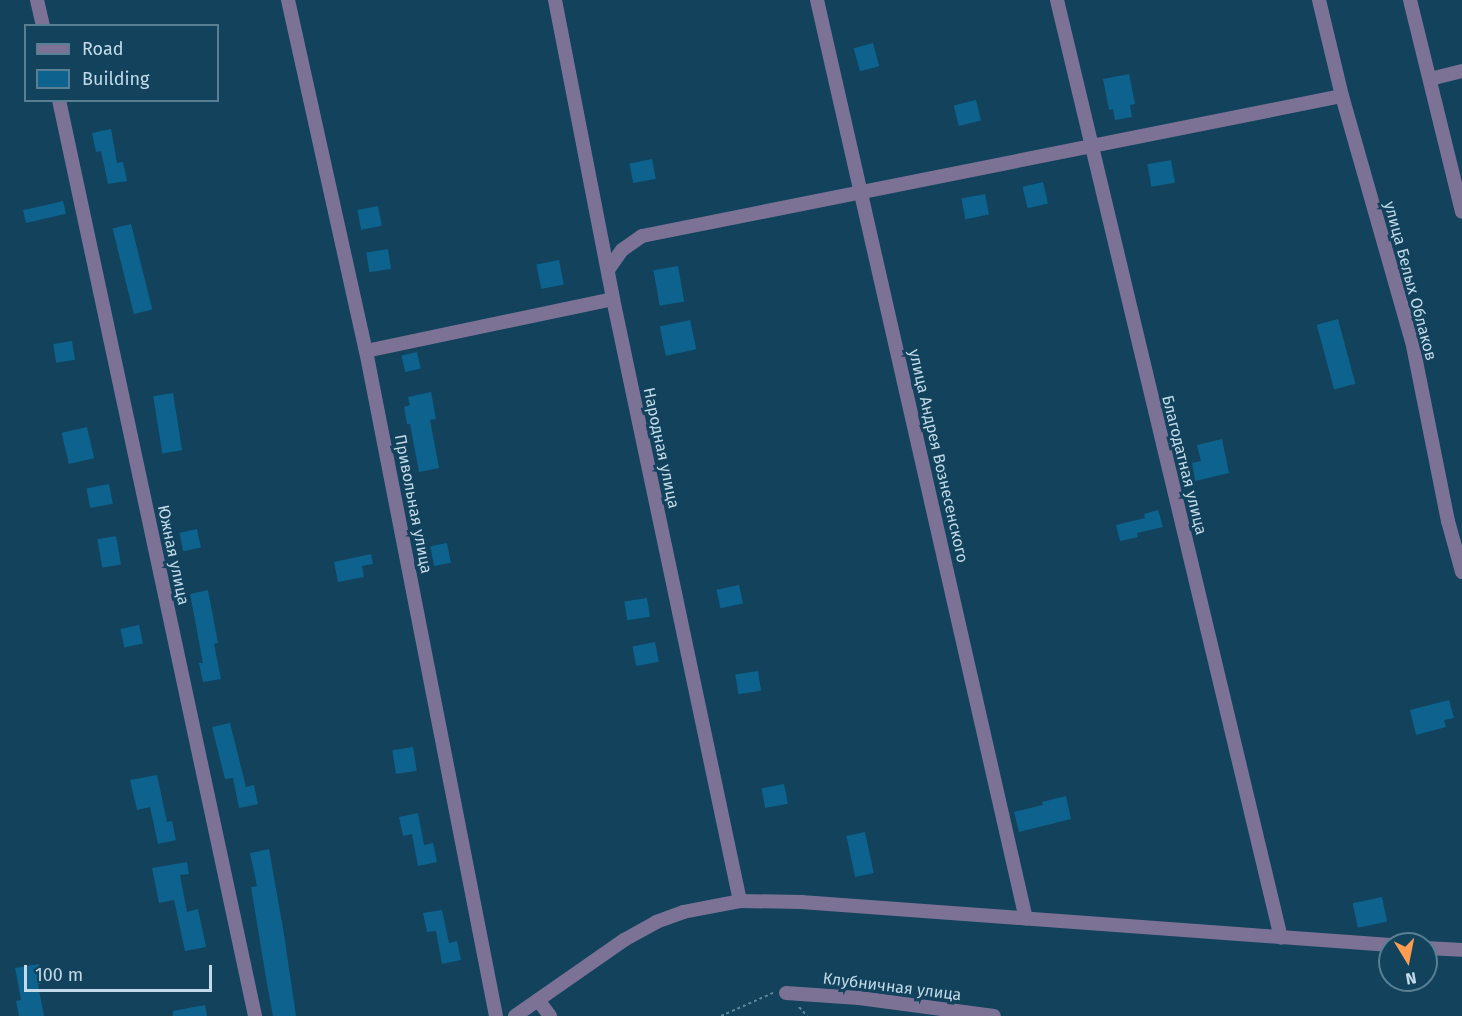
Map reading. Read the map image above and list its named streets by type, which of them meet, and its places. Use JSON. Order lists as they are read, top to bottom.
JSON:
{
  "streets": {
    "street": [
      "улица Белых Облаков",
      "Народная улица",
      "улица Андрея Вознесенского",
      "Благодатная улица",
      "Привольная улица",
      "Южная улица",
      "Клубничная улица"
    ]
  },
  "legend": ["Road", "Building"],
  "scale_bar": "100 m",
  "north": "bottom"
}
